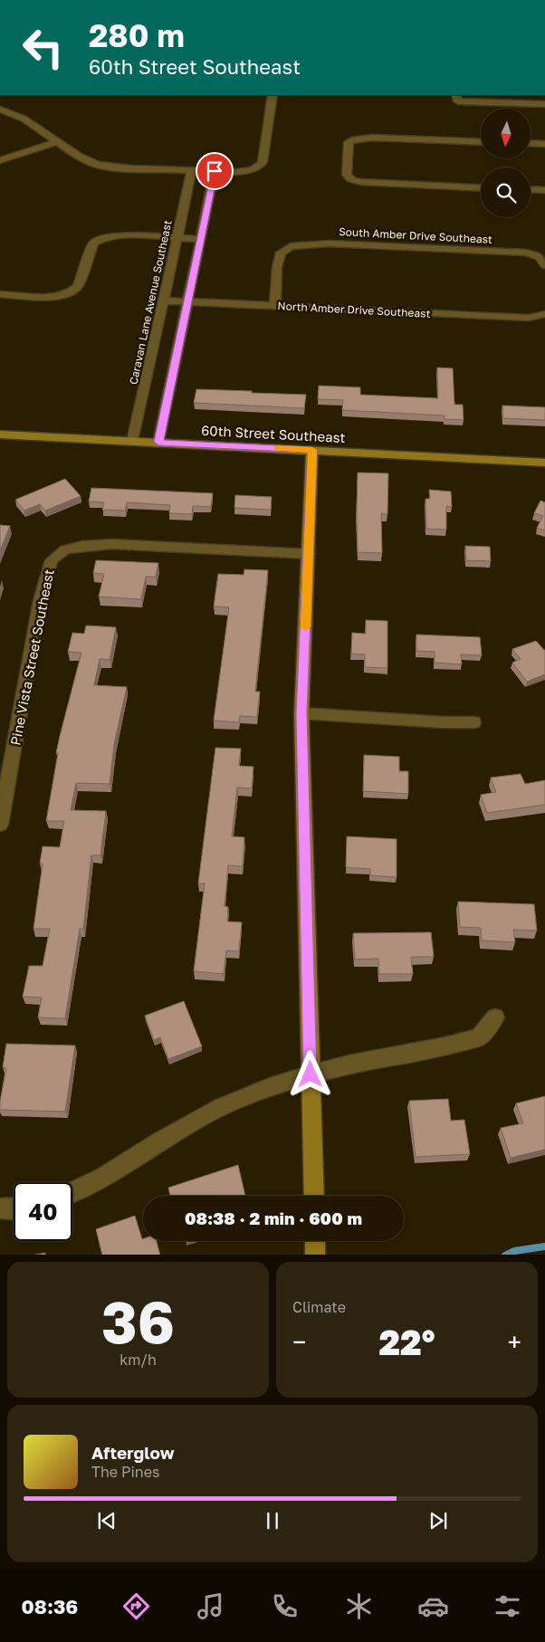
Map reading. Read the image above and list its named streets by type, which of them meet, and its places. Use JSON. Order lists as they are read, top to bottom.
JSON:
{
  "streets": {
    "street": [
      "South Amber Drive Southeast",
      "Caravan Lane Avenue Southeast",
      "North Amber Drive Southeast",
      "60th Street Southeast",
      "Pine Vista Street Southeast"
    ]
  },
  "crossings": [
    ["South Amber Drive Southeast", "North Amber Drive Southeast"],
    ["Caravan Lane Avenue Southeast", "North Amber Drive Southeast"],
    ["Caravan Lane Avenue Southeast", "60th Street Southeast"]
  ],
  "north": "bottom",
  "page": {
    "turn": ["280 m", "60th Street Southeast"],
    "limit": "40",
    "trip": "08:38 · 2 min · 600 m",
    "tile": [
      ["36", "km/h"],
      "Climate"
    ],
    "heat": ["−", "22°", "+"],
    "song": ["Afterglow", "The Pines"],
    "tabs": "08:36"
  }
}
